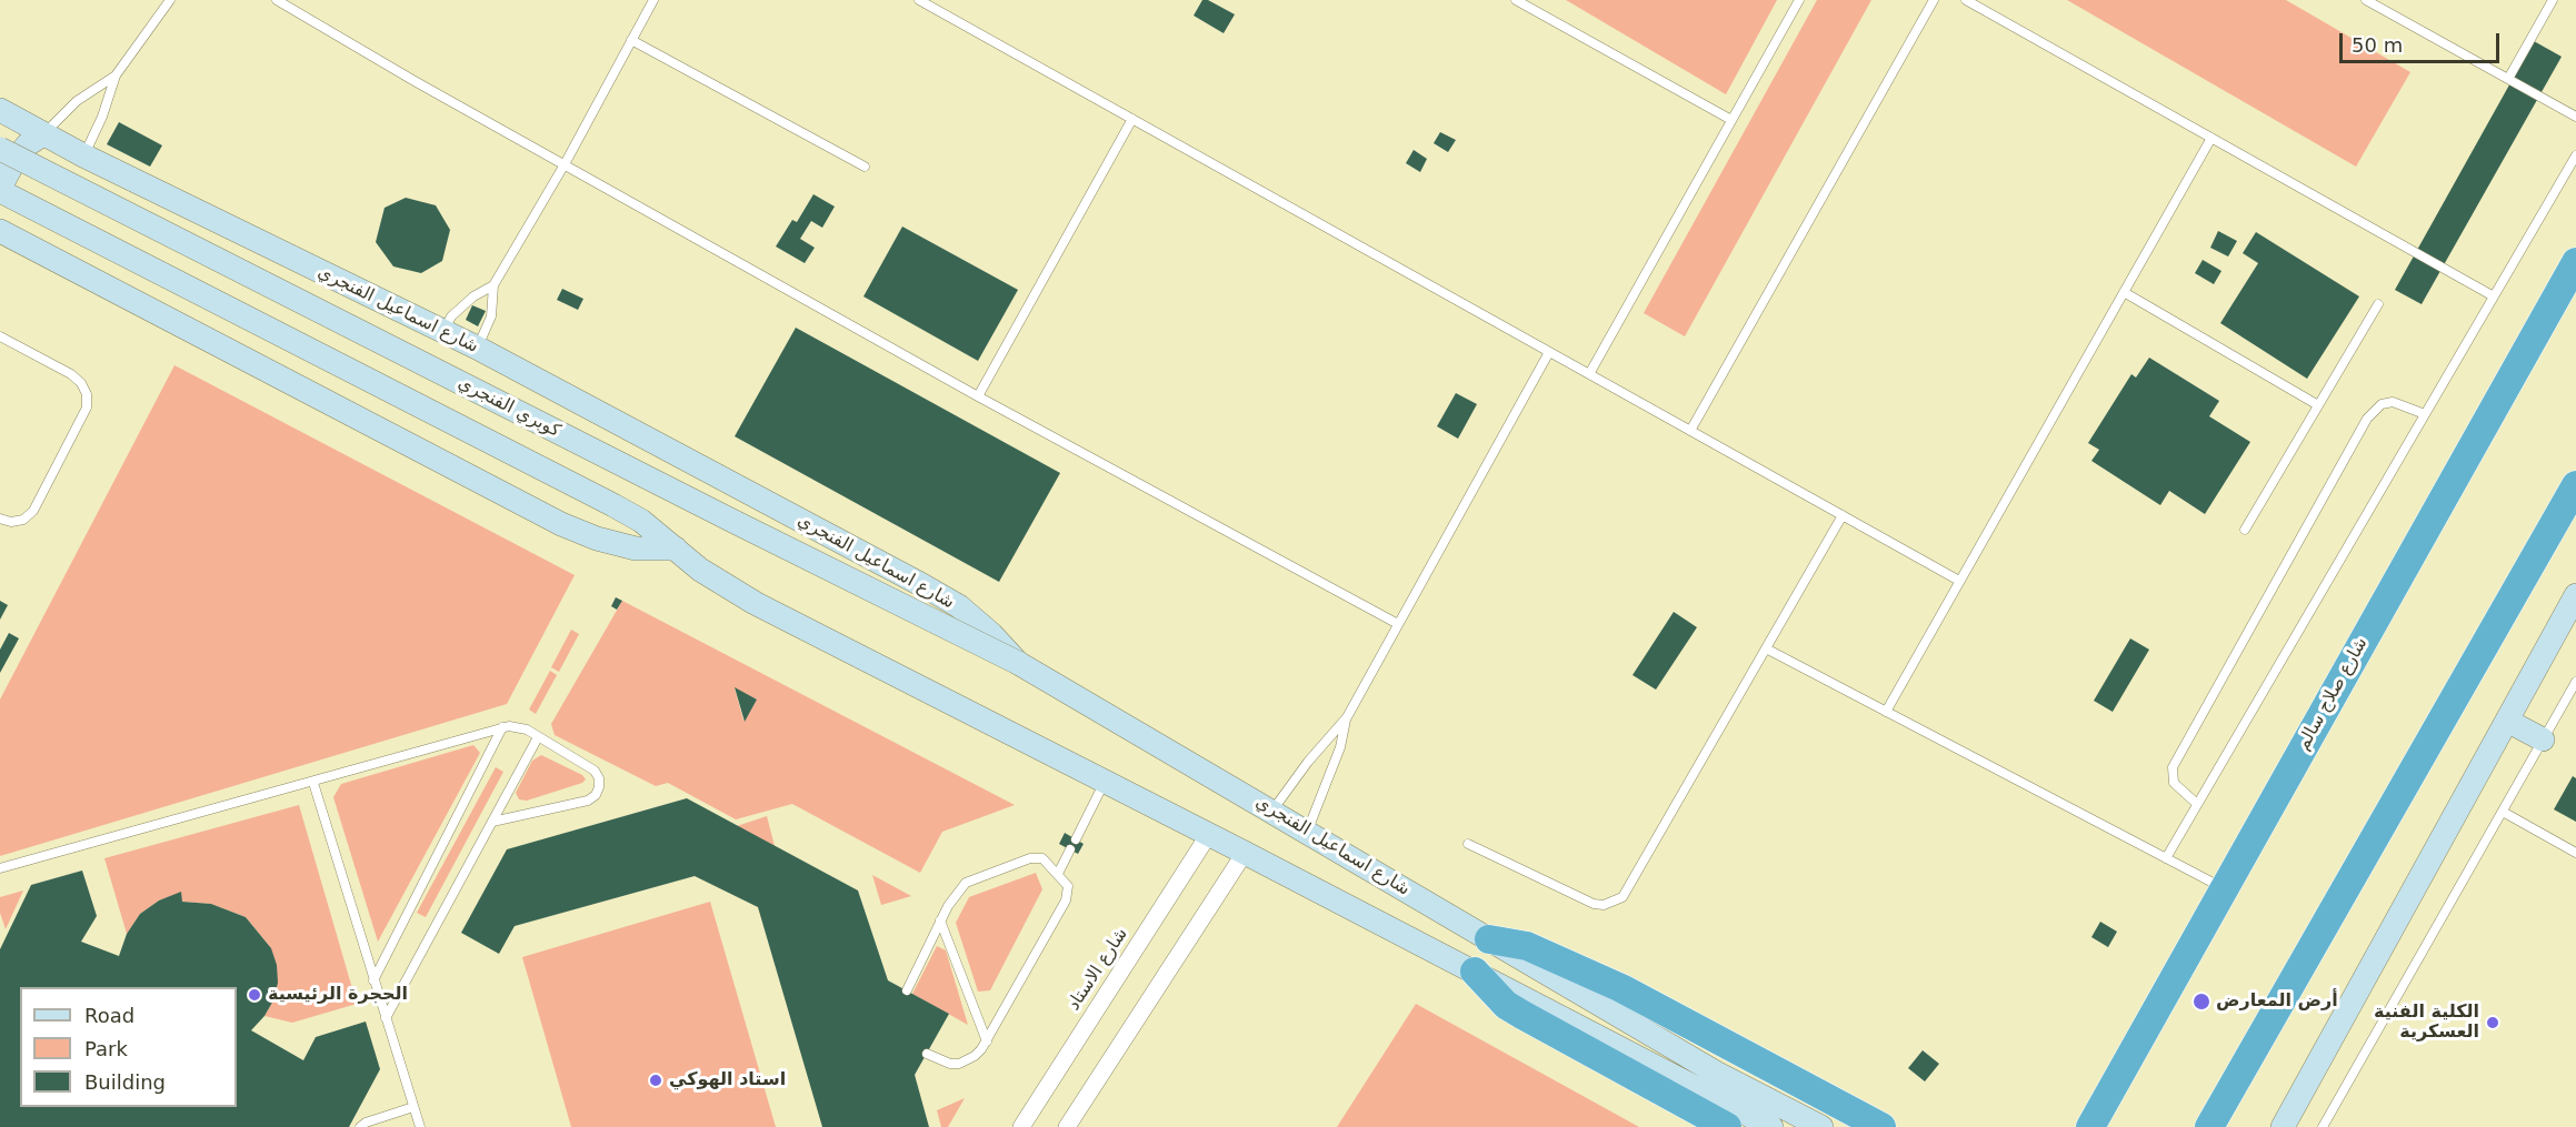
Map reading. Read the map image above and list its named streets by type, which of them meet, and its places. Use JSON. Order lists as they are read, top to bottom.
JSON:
{
  "streets": {
    "highway": ["شارع صلاح سالم"],
    "main road": ["شارع اسماعيل الفنجري", "كوبري الفنجري"],
    "street": ["شارع الاستاد"]
  },
  "crossings": [
    ["شارع اسماعيل الفنجري", "كوبري الفنجري"]
  ],
  "places": [
    "الحجرة الرئيسية",
    "أرض المعارض",
    "الكلية الفنية العسكرية",
    "استاد الهوكي"
  ],
  "legend": ["Road", "Park", "Building"],
  "scale_bar": "50 m"
}
